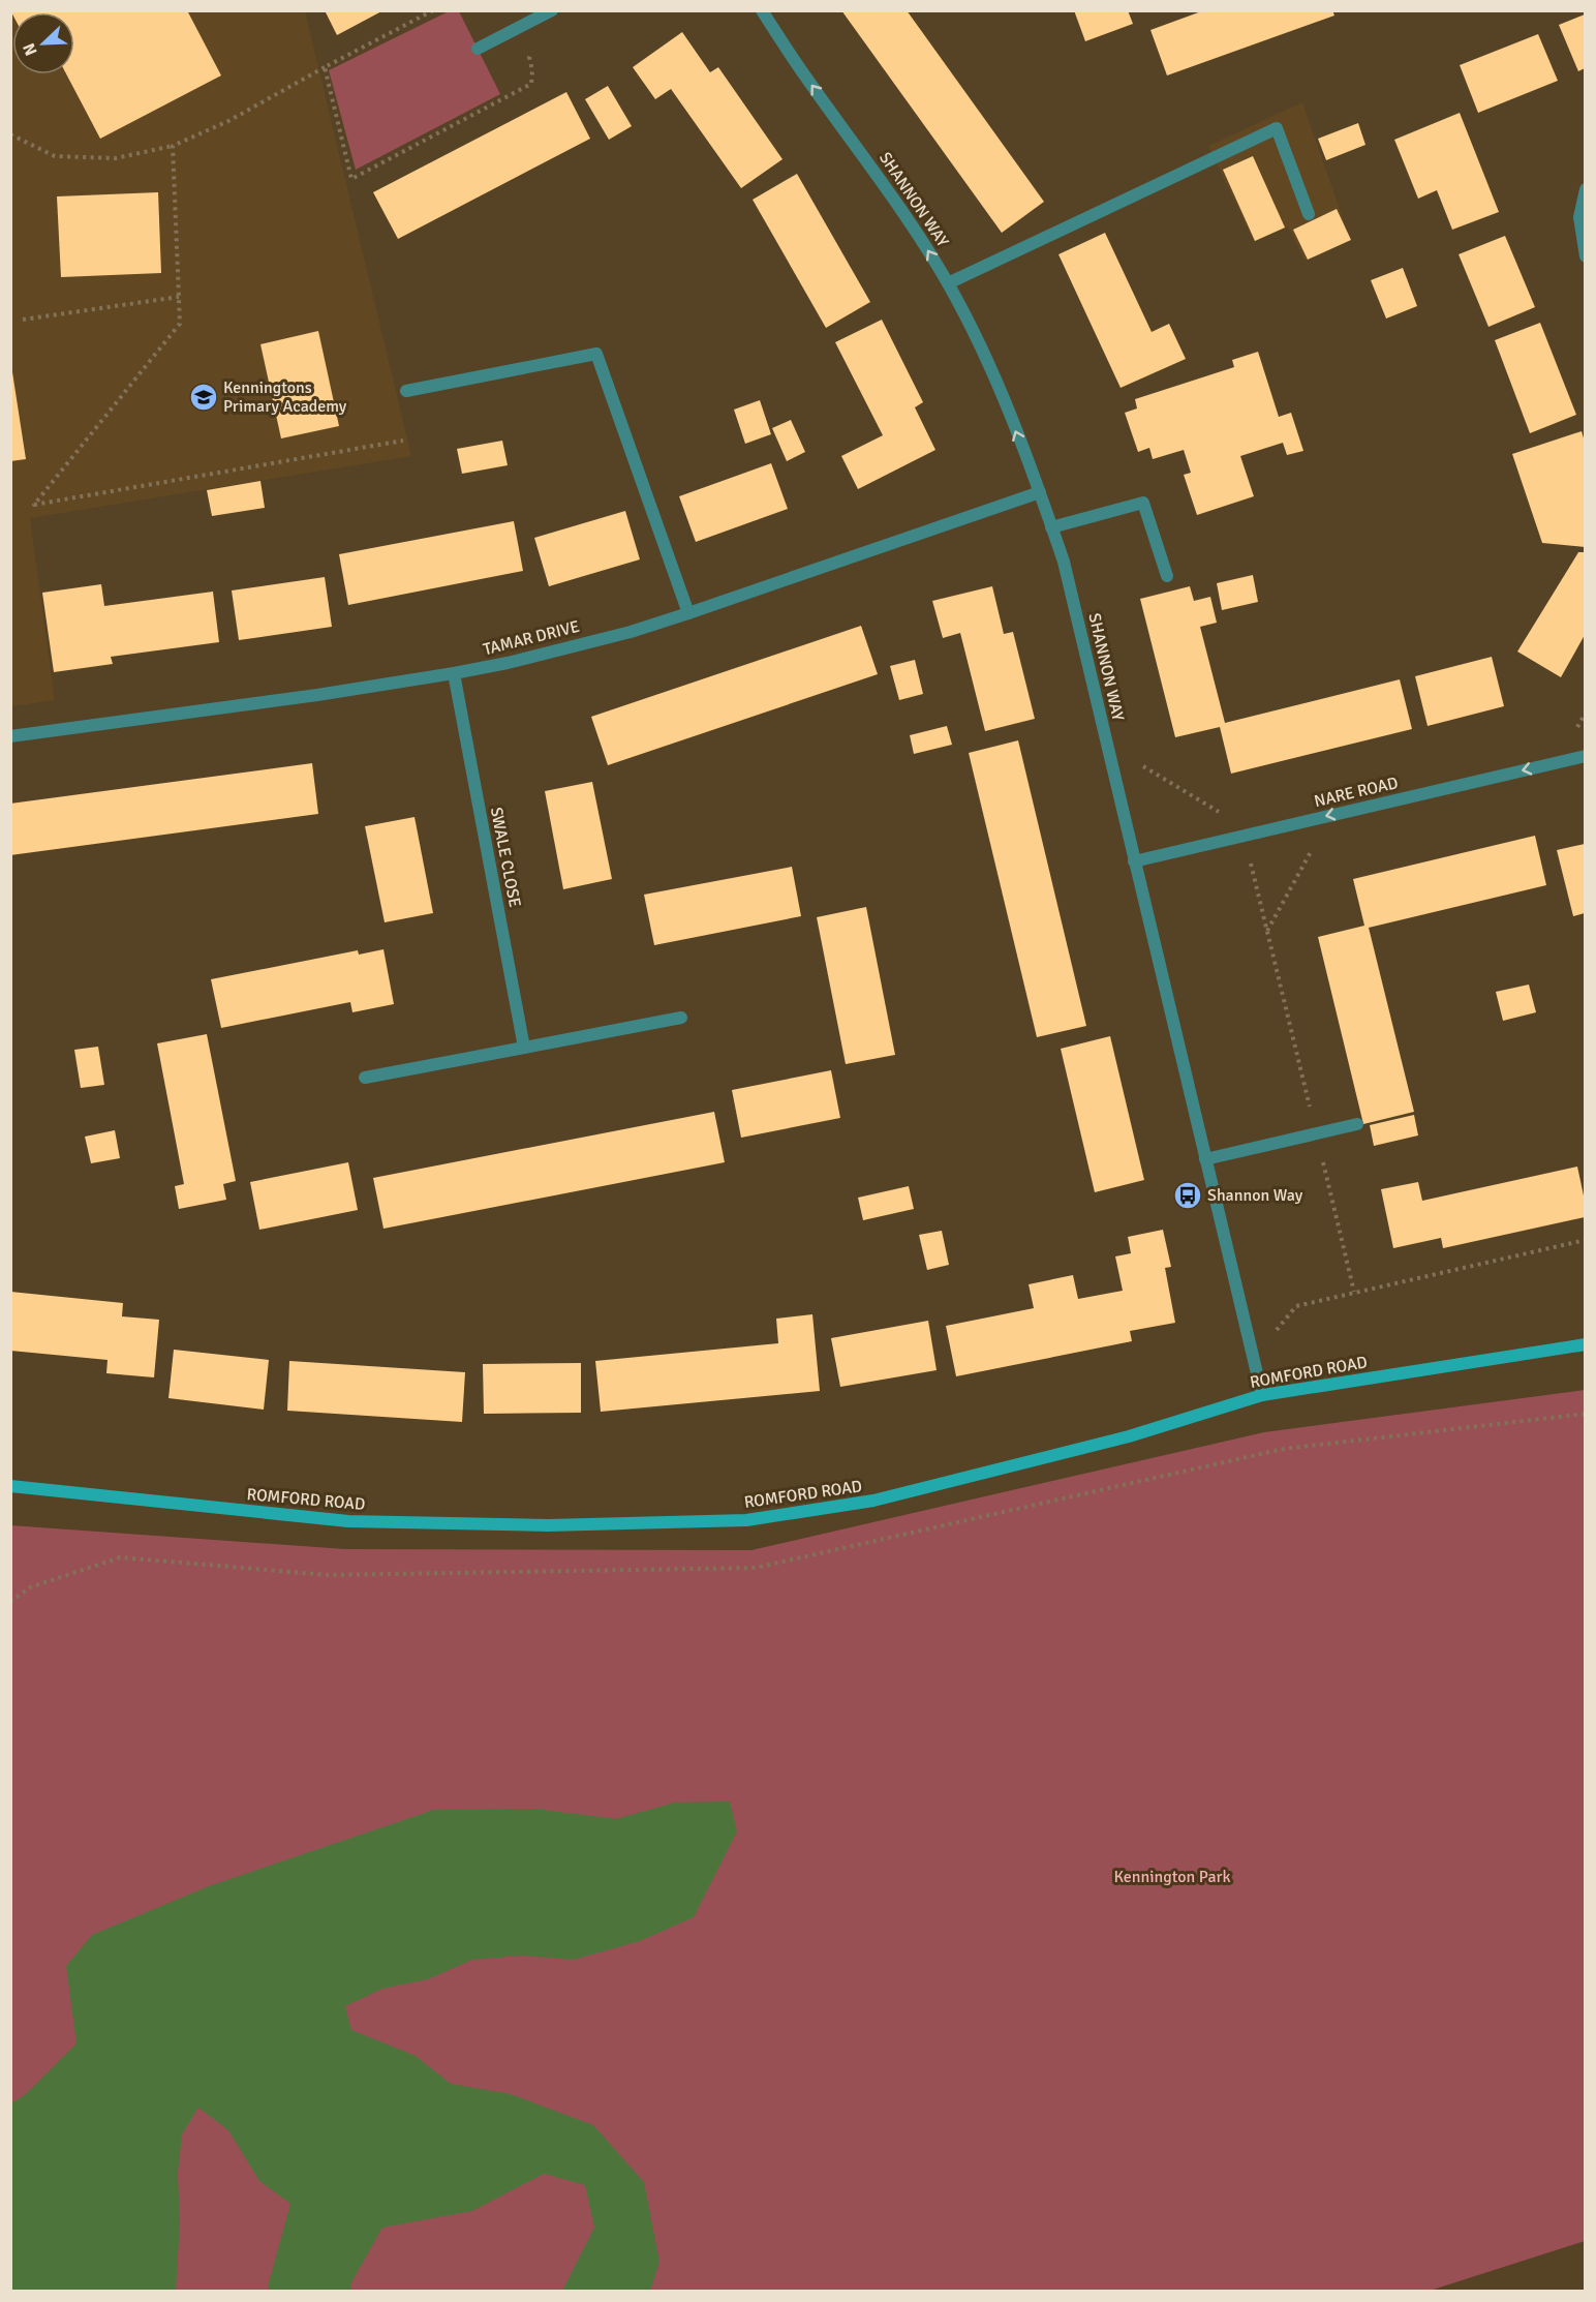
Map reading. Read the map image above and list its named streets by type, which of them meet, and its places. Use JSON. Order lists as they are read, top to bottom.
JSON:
{
  "streets": {
    "street": [
      "SHANNON WAY",
      "TAMAR DRIVE",
      "NARE ROAD",
      "SWALE CLOSE",
      "ROMFORD ROAD"
    ]
  },
  "crossings": [
    ["SHANNON WAY", "TAMAR DRIVE"],
    ["SHANNON WAY", "NARE ROAD"],
    ["SHANNON WAY", "ROMFORD ROAD"],
    ["TAMAR DRIVE", "SWALE CLOSE"]
  ],
  "one_way": ["SHANNON WAY", "NARE ROAD"],
  "parks": ["Kennington Park"],
  "places": {
    "school or university": ["Kenningtons Primary Academy"],
    "bus stop": ["Shannon Way"]
  },
  "north": "bottom left"
}
